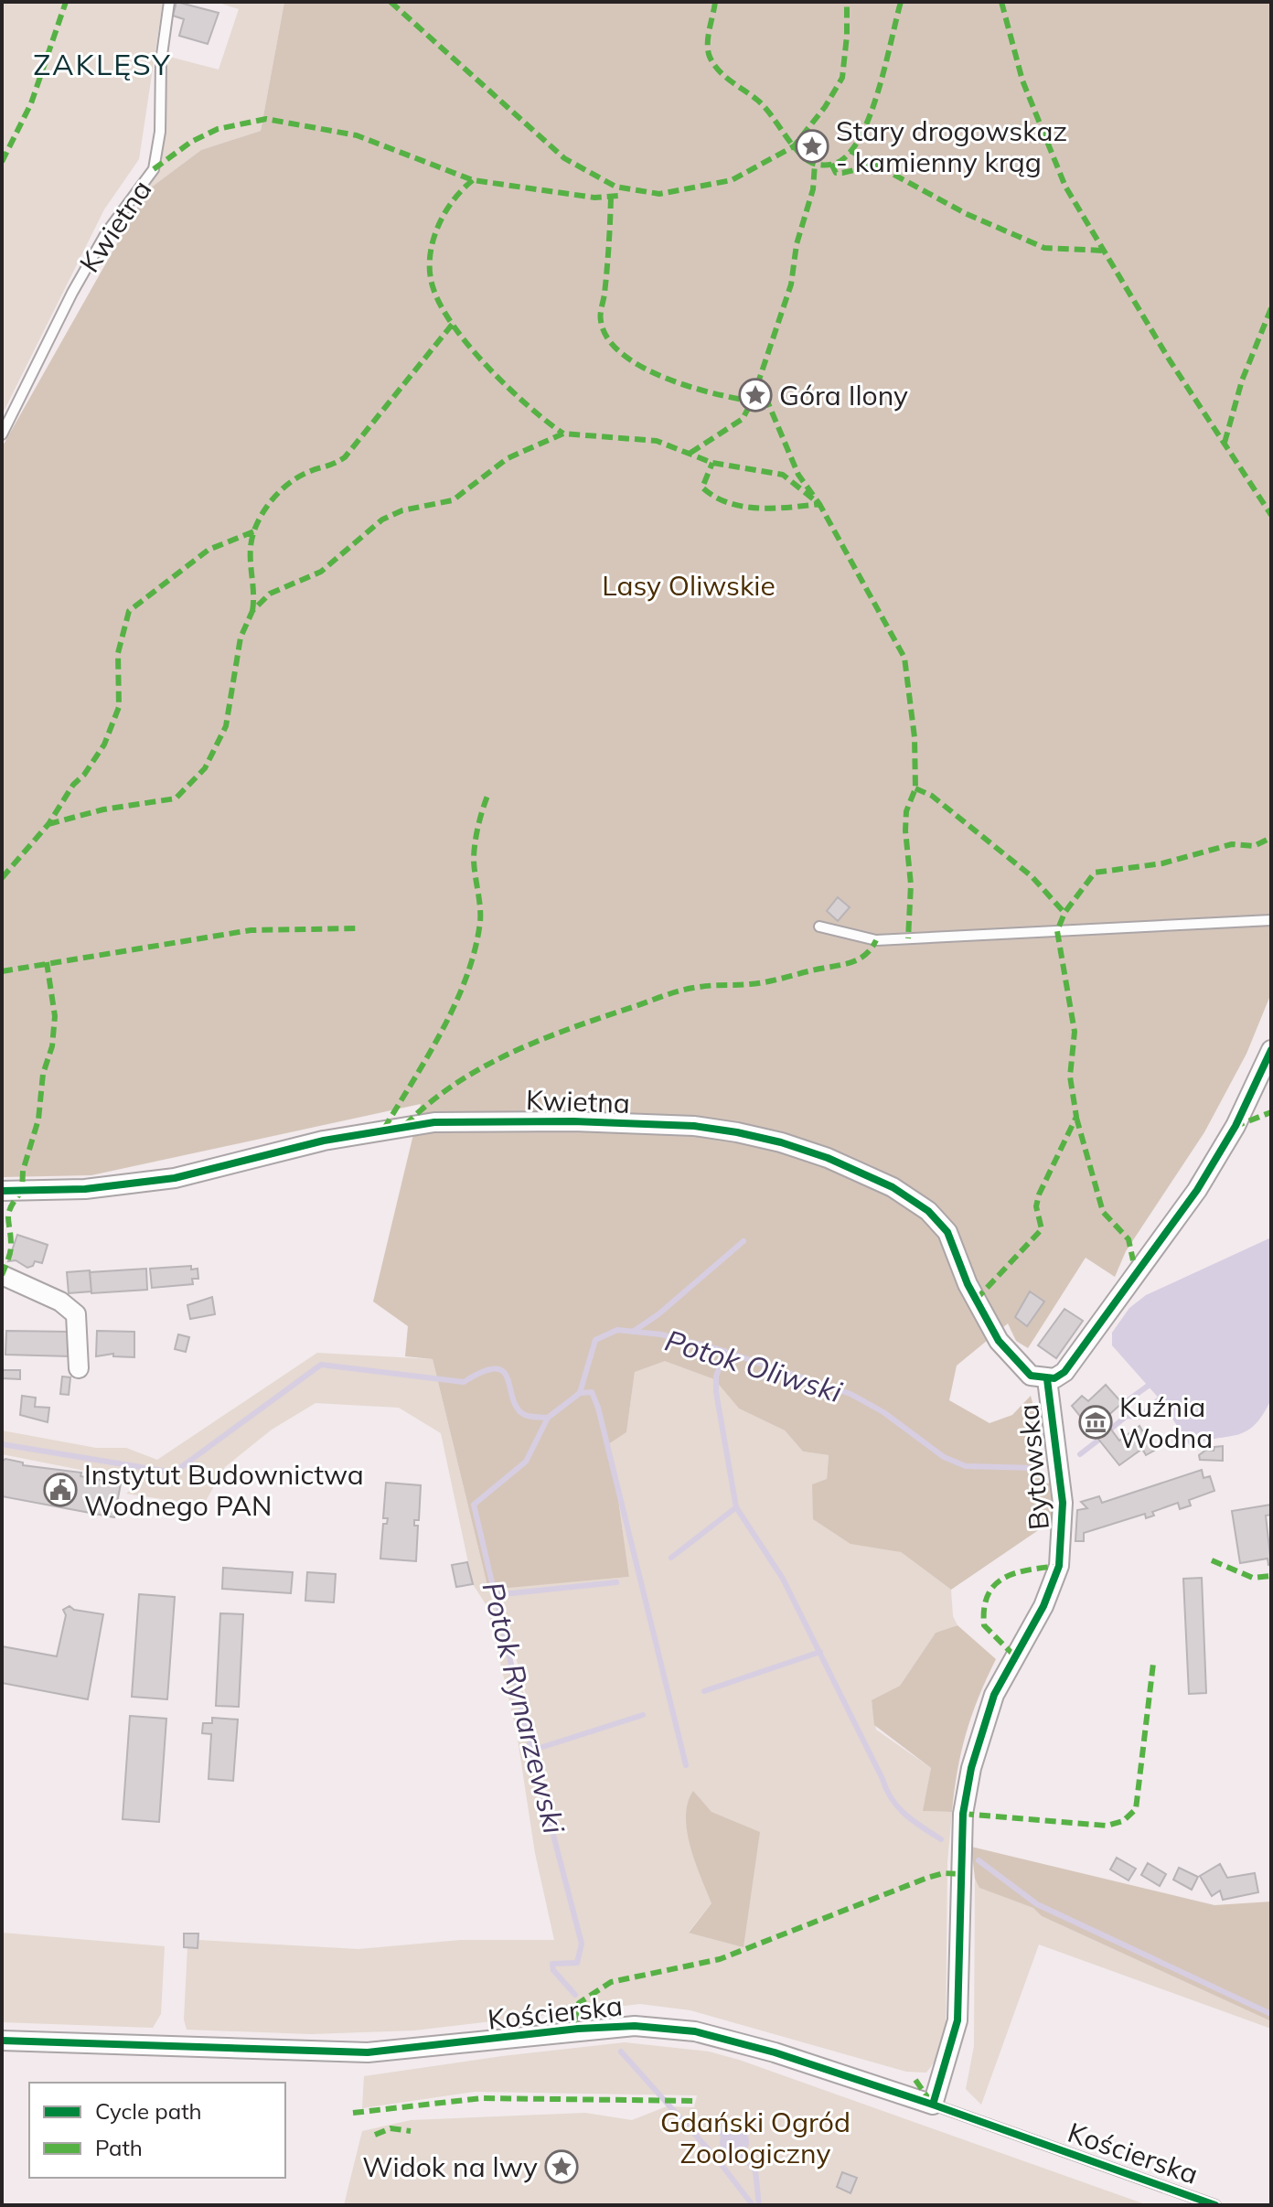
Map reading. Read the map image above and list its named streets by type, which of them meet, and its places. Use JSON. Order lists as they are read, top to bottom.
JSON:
{
  "streets": {
    "street": ["Kwietna", "Bytowska", "Kościerska"]
  },
  "crossings": [
    ["Kwietna", "Bytowska"],
    ["Bytowska", "Kościerska"]
  ],
  "districts": ["ZAKLĘSY"],
  "water": ["Potok Oliwski", "Potok Rynarzewski"],
  "parks": ["Lasy Oliwskie", "Gdański Ogród Zoologiczny"],
  "places": {
    "place": ["Stary drogowskaz - kamienny krąg", "Góra Ilony", "Widok na lwy"],
    "museum": ["Kuźnia Wodna"],
    "public building": ["Instytut Budownictwa Wodnego PAN"]
  },
  "legend": ["Cycle path", "Path"]
}
